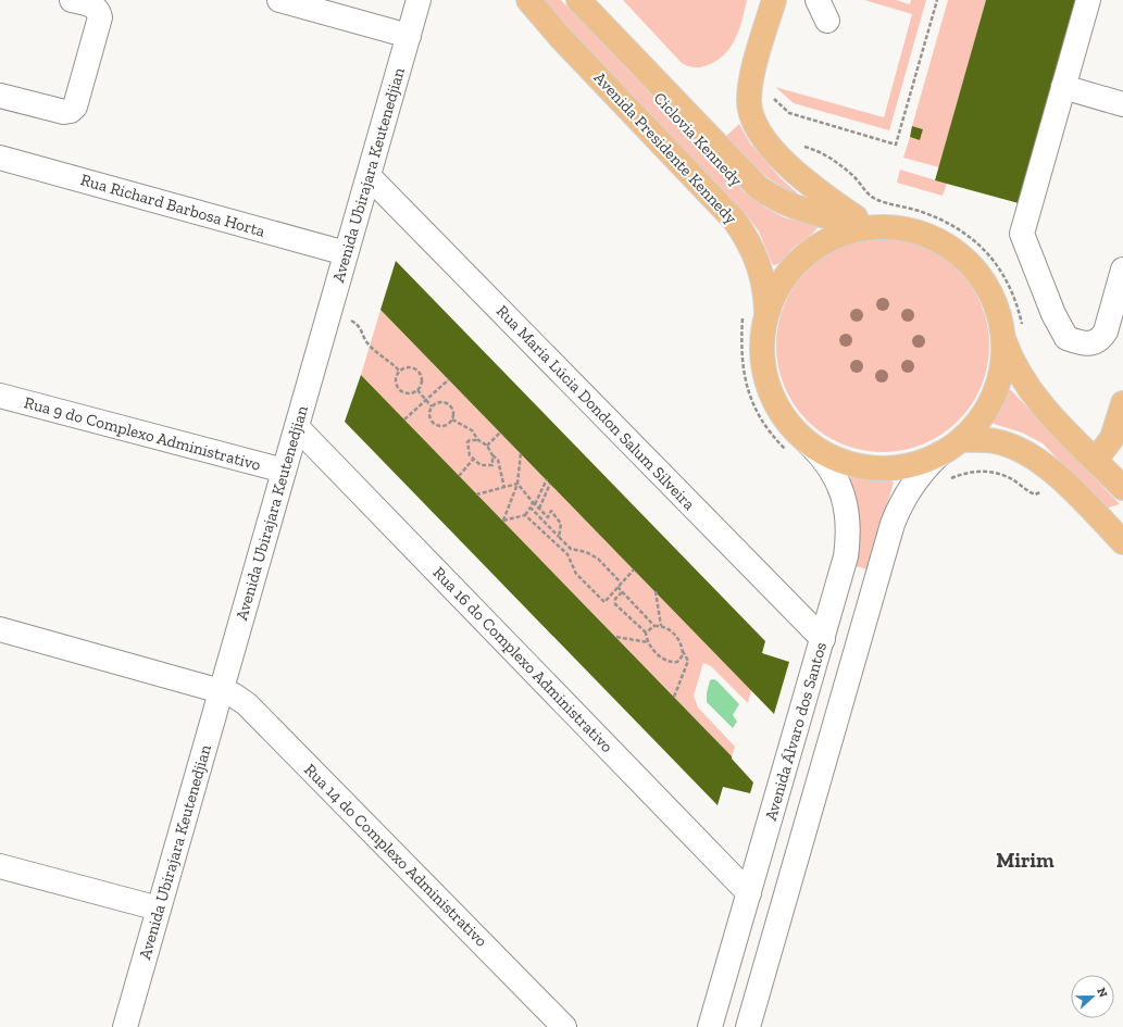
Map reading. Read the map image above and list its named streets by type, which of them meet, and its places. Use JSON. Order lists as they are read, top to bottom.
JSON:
{
  "streets": {
    "main road": ["Avenida Presidente Kennedy"],
    "street": [
      "Avenida Ubirajara Keutenedjian",
      "Rua Richard Barbosa Horta",
      "Rua Maria Lúcia Dondon Salum Silveira",
      "Rua 9 do Complexo Administrativo",
      "Rua 16 do Complexo Administrativo",
      "Avenida Álvaro dos Santos",
      "Rua 14 do Complexo Administrativo"
    ]
  },
  "crossings": [
    ["Avenida Ubirajara Keutenedjian", "Rua Richard Barbosa Horta"],
    ["Avenida Ubirajara Keutenedjian", "Rua Maria Lúcia Dondon Salum Silveira"],
    ["Avenida Ubirajara Keutenedjian", "Rua 9 do Complexo Administrativo"],
    ["Avenida Ubirajara Keutenedjian", "Rua 16 do Complexo Administrativo"],
    ["Avenida Ubirajara Keutenedjian", "Rua 14 do Complexo Administrativo"],
    ["Rua Maria Lúcia Dondon Salum Silveira", "Avenida Álvaro dos Santos"],
    ["Rua 16 do Complexo Administrativo", "Avenida Álvaro dos Santos"]
  ],
  "districts": ["Mirim"],
  "north": "right"
}
